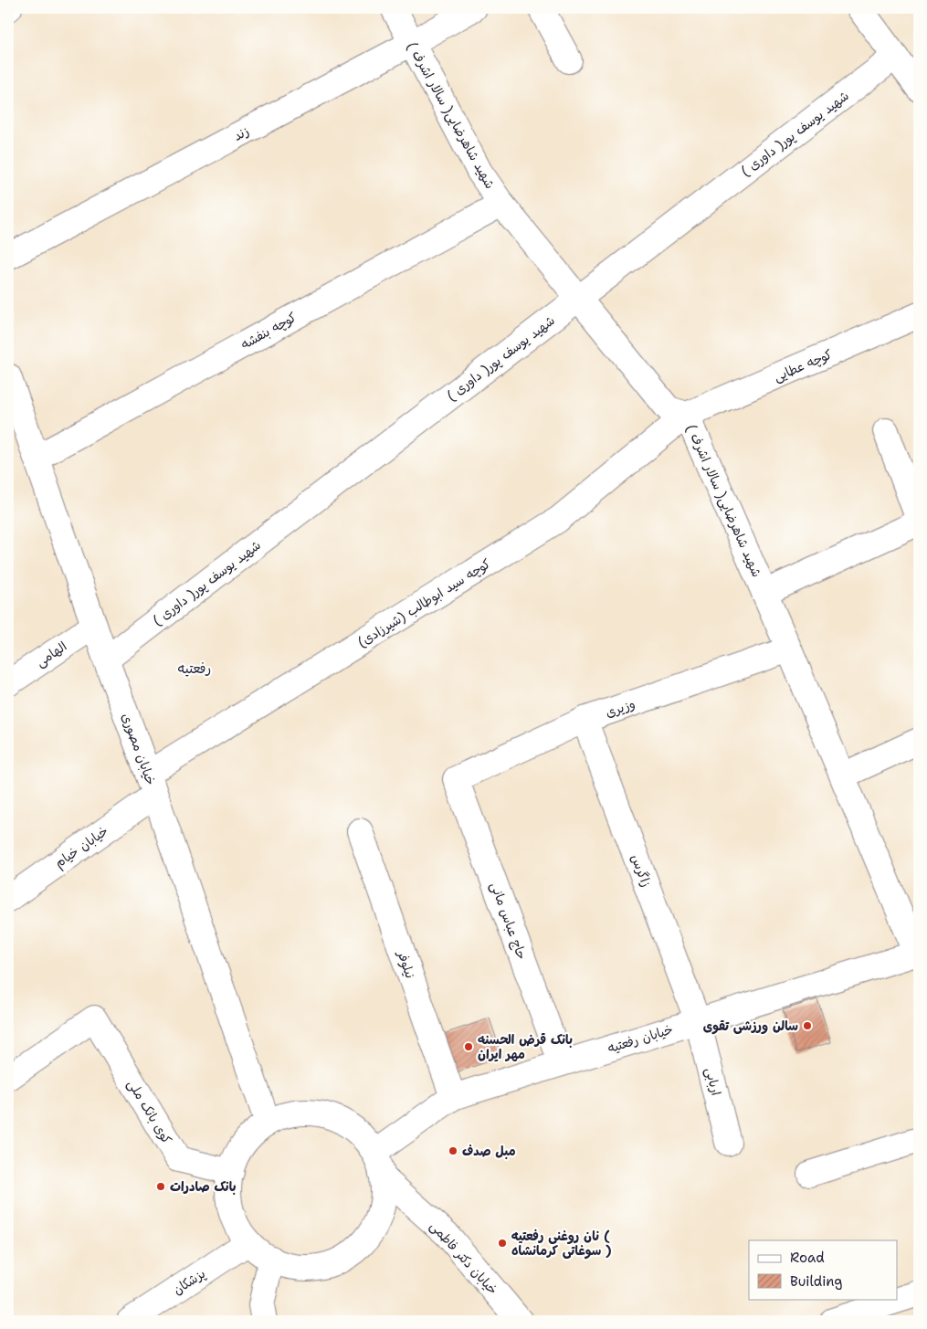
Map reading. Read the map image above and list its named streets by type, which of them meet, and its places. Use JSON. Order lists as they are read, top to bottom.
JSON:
{
  "streets": {
    "street": [
      "شهید شاهرضایی( سالار اشرف )",
      "زند",
      "شهید یوسف پور( داوری )",
      "کوچه بنفشه",
      "کوچه عطایی",
      "کوچه سید ابوطالب (شیرزادی)",
      "الهامی",
      "وزیری",
      "خیابان مصوری",
      "خیابان خیام",
      "زاگرس",
      "حاج عباس مانی",
      "نیلوفر",
      "خیابان رفعتیه",
      "اربابی",
      "کوی بانک ملی",
      "خیابان دکتر فاطمی",
      "پزشکان"
    ]
  },
  "crossings": [
    ["شهید شاهرضایی( سالار اشرف )", "زند"],
    ["شهید شاهرضایی( سالار اشرف )", "شهید یوسف پور( داوری )"],
    ["شهید شاهرضایی( سالار اشرف )", "کوچه بنفشه"],
    ["شهید شاهرضایی( سالار اشرف )", "کوچه عطایی"],
    ["شهید شاهرضایی( سالار اشرف )", "کوچه سید ابوطالب (شیرزادی)"],
    ["شهید شاهرضایی( سالار اشرف )", "وزیری"],
    ["شهید شاهرضایی( سالار اشرف )", "خیابان رفعتیه"],
    ["شهید یوسف پور( داوری )", "خیابان مصوری"],
    ["کوچه بنفشه", "خیابان مصوری"],
    ["کوچه عطایی", "کوچه سید ابوطالب (شیرزادی)"],
    ["کوچه سید ابوطالب (شیرزادی)", "خیابان مصوری"],
    ["کوچه سید ابوطالب (شیرزادی)", "خیابان خیام"],
    ["الهامی", "خیابان مصوری"],
    ["وزیری", "زاگرس"],
    ["وزیری", "حاج عباس مانی"],
    ["خیابان مصوری", "خیابان خیام"],
    ["خیابان مصوری", "خیابان رفعتیه"],
    ["خیابان مصوری", "کوی بانک ملی"],
    ["خیابان مصوری", "خیابان دکتر فاطمی"],
    ["خیابان مصوری", "پزشکان"],
    ["زاگرس", "خیابان رفعتیه"],
    ["زاگرس", "اربابی"],
    ["حاج عباس مانی", "خیابان رفعتیه"],
    ["نیلوفر", "خیابان رفعتیه"],
    ["خیابان رفعتیه", "اربابی"],
    ["خیابان رفعتیه", "کوی بانک ملی"],
    ["خیابان رفعتیه", "خیابان دکتر فاطمی"],
    ["خیابان رفعتیه", "پزشکان"],
    ["کوی بانک ملی", "خیابان دکتر فاطمی"],
    ["کوی بانک ملی", "پزشکان"],
    ["خیابان دکتر فاطمی", "پزشکان"]
  ],
  "districts": ["رفعتیه"],
  "places": [
    "سالن ورزشی تقوی",
    "بانک قرض الحسنه مهر ایران",
    "مبل صدف",
    "بانک صادرات",
    "نان روغنی رفعتیه ( سوغاتی کرمانشاه )"
  ],
  "legend": ["Road", "Building"]
}
